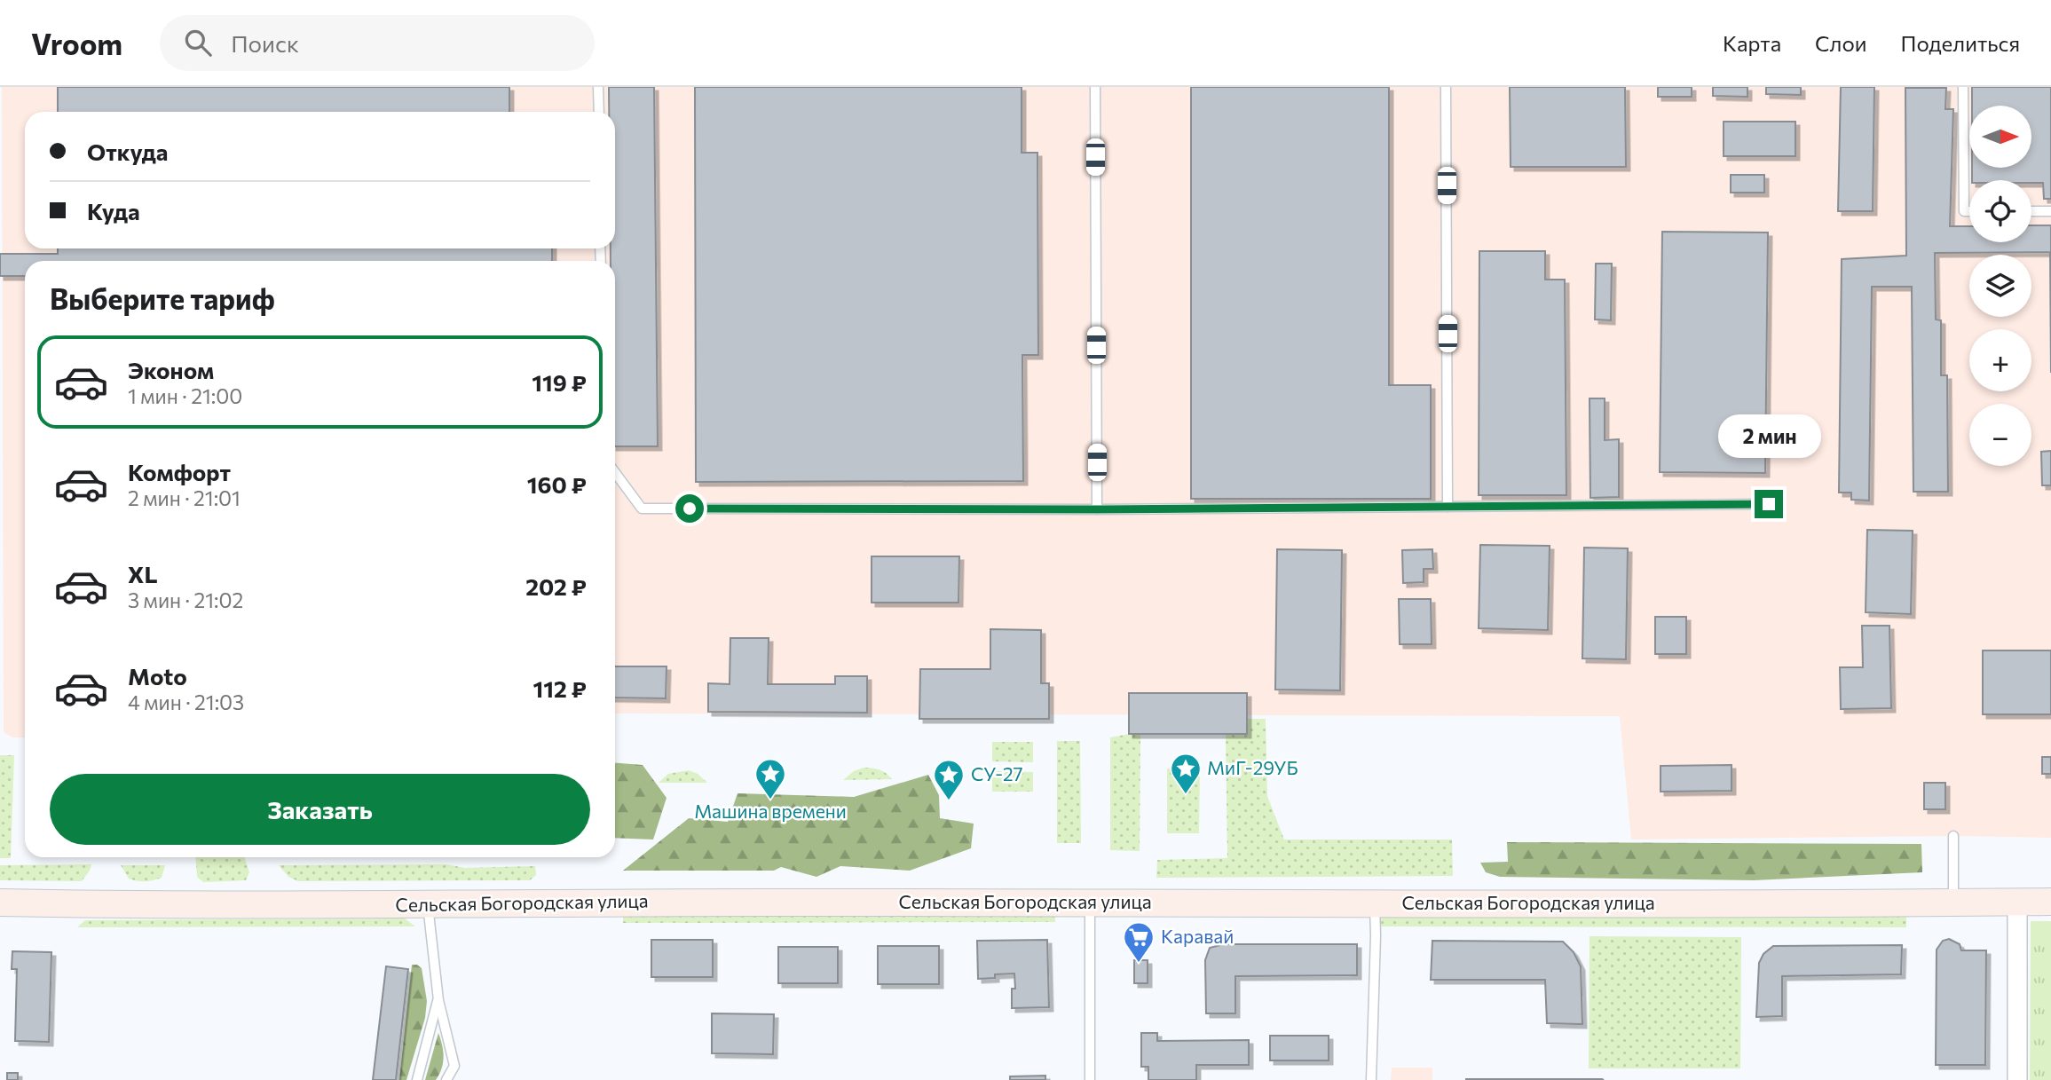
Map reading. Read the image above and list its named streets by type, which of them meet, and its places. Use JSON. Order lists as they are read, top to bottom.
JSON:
{
  "streets": {
    "main road": ["Сельская Богородская улица"]
  },
  "places": {
    "place": ["МиГ-29УБ", "Машина времени", "СУ-27"],
    "supermarket": ["Каравай"]
  },
  "north": "right",
  "page": {
    "header": "Vroom",
    "search": "Поиск",
    "nav": ["Карта", "Слои", "Поделиться"],
    "map_buttons": ["+", "−"],
    "banner": ["Откуда", "Куда"],
    "heading": "Выберите тариф",
    "list": [
      {
        "name": "Эконом",
        "note": "1 мин · 21:00",
        "value": "119 ₽"
      },
      {
        "name": "Комфорт",
        "note": "2 мин · 21:01",
        "value": "160 ₽"
      },
      {
        "name": "XL",
        "note": "3 мин · 21:02",
        "value": "202 ₽"
      },
      {
        "name": "Moto",
        "note": "4 мин · 21:03",
        "value": "112 ₽"
      }
    ],
    "bubble": "2 мин",
    "buttons": "Заказать"
  }
}
